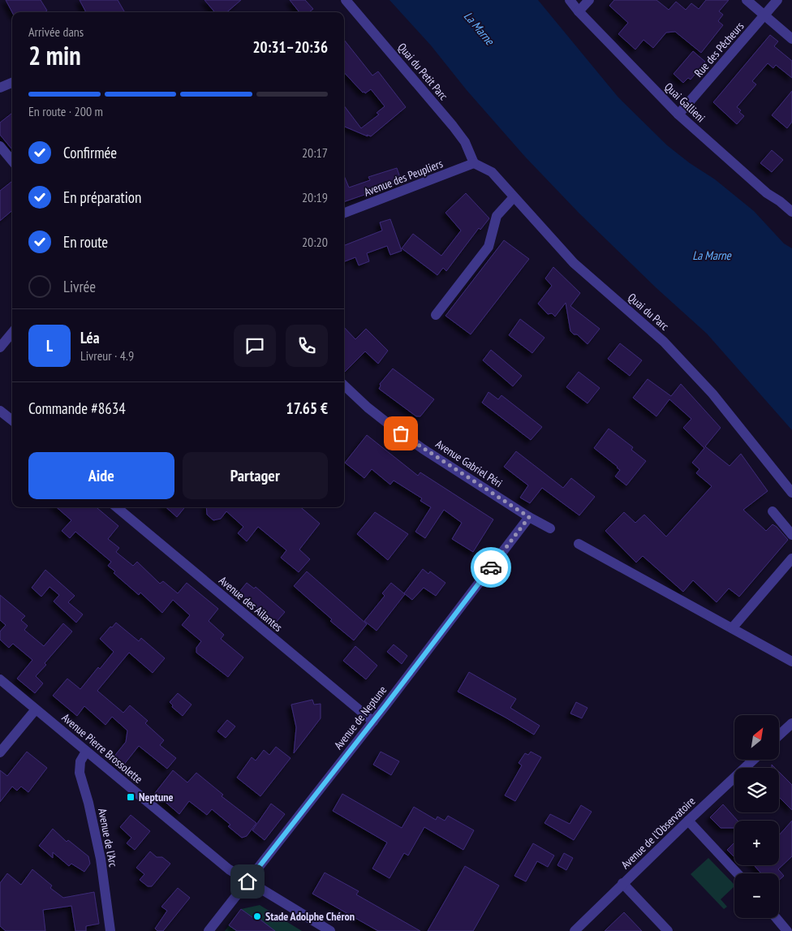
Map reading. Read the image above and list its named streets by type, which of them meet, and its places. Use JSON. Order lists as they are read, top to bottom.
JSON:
{
  "streets": {
    "street": [
      "Rue des Pêcheurs",
      "Quai du Petit Parc",
      "Quai Gallieni",
      "Avenue des Peupliers",
      "Quai du Parc",
      "Avenue Gabriel Péri",
      "Avenue des Ailantes",
      "Avenue de Neptune",
      "Avenue Pierre Brossolette",
      "Avenue de l'Observatoire",
      "Avenue de l'Arc"
    ]
  },
  "crossings": [
    ["Rue des Pêcheurs", "Quai Gallieni"],
    ["Quai du Petit Parc", "Avenue des Peupliers"],
    ["Quai du Petit Parc", "Quai du Parc"],
    ["Avenue des Peupliers", "Quai du Parc"],
    ["Avenue Gabriel Péri", "Avenue de Neptune"],
    ["Avenue des Ailantes", "Avenue de Neptune"],
    ["Avenue de Neptune", "Avenue Pierre Brossolette"],
    ["Avenue Pierre Brossolette", "Avenue de l'Arc"]
  ],
  "water": ["La Marne"],
  "places": {
    "transit": ["Neptune"],
    "other": ["Stade Adolphe Chéron"]
  },
  "north": "top right",
  "page": {
    "heading": ["2 min", "Arrivée dans", "20:31–20:36"],
    "panel": [
      "Léa",
      "Livreur · 4.9",
      "Commande #8634",
      "17.65 €"
    ],
    "bar": "En route · 200 m",
    "list": [
      ["Confirmée", "20:17"],
      ["En préparation", "20:19"],
      ["En route", "20:20"],
      "Livrée"
    ],
    "round": "L",
    "buttons": ["Aide", "Partager"],
    "map_buttons": ["+", "−"]
  }
}
